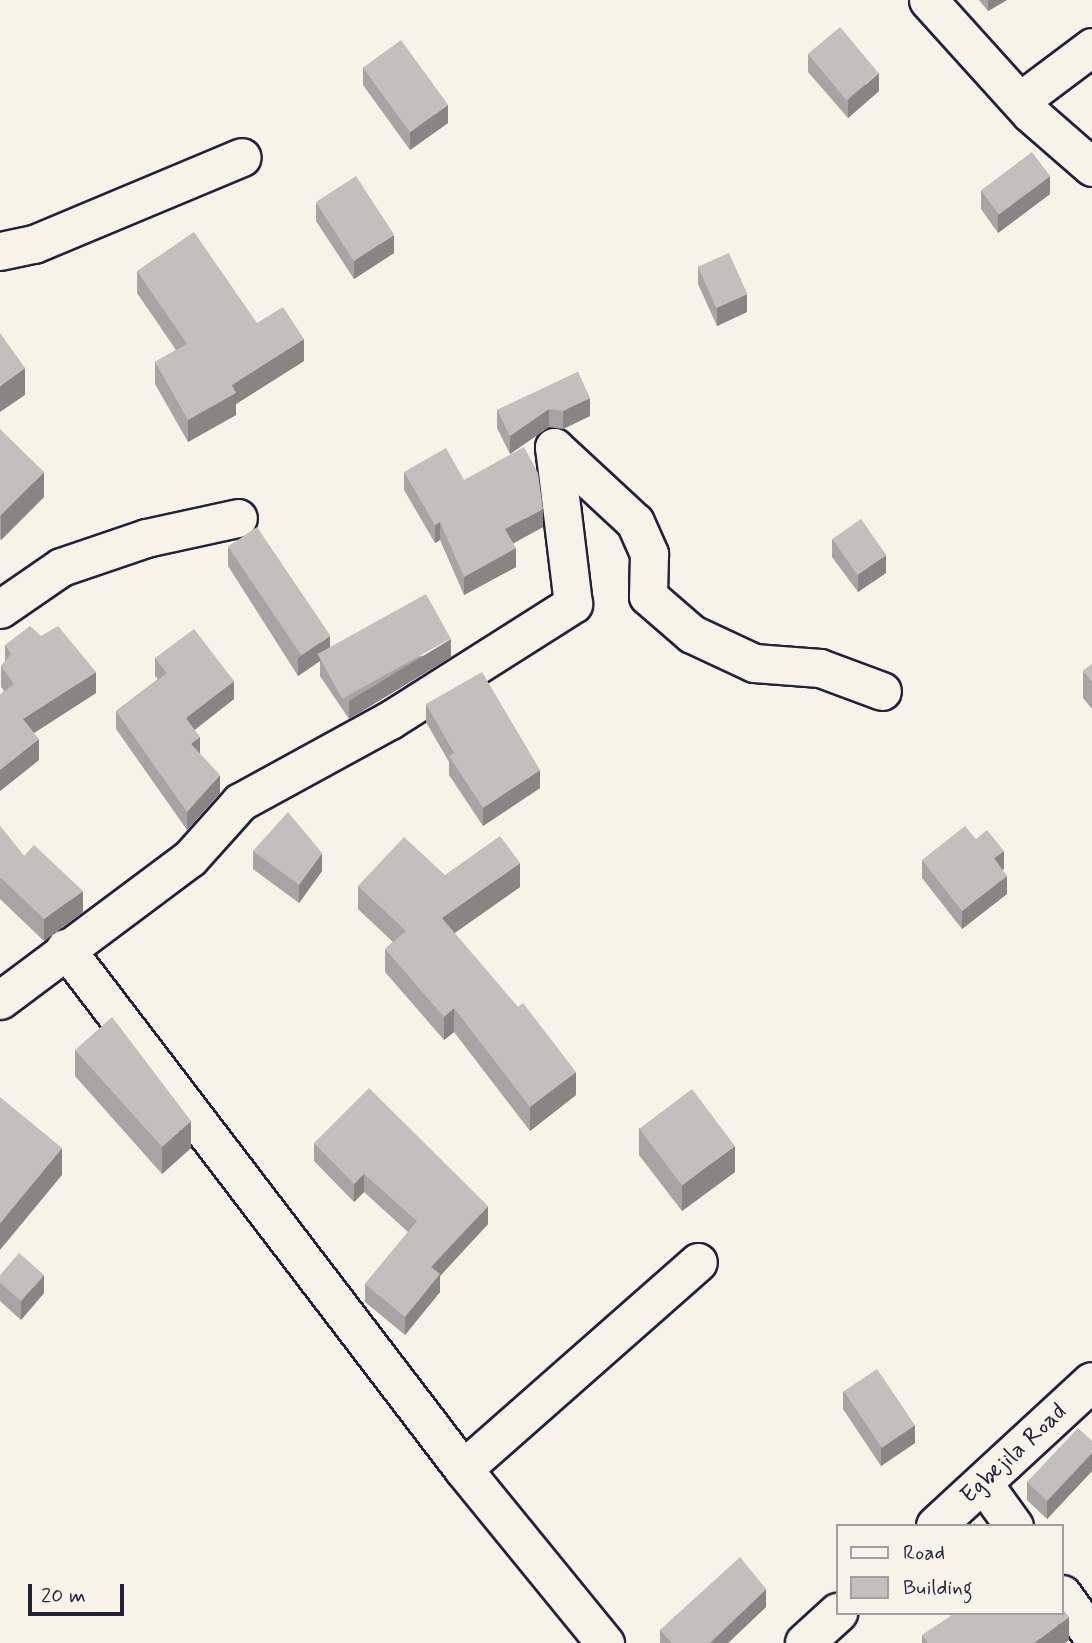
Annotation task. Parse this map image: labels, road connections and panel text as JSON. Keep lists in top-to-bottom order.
{
  "streets": {
    "street": ["Egbejila Road"]
  },
  "legend": ["Road", "Building"],
  "scale_bar": "20 m"
}
